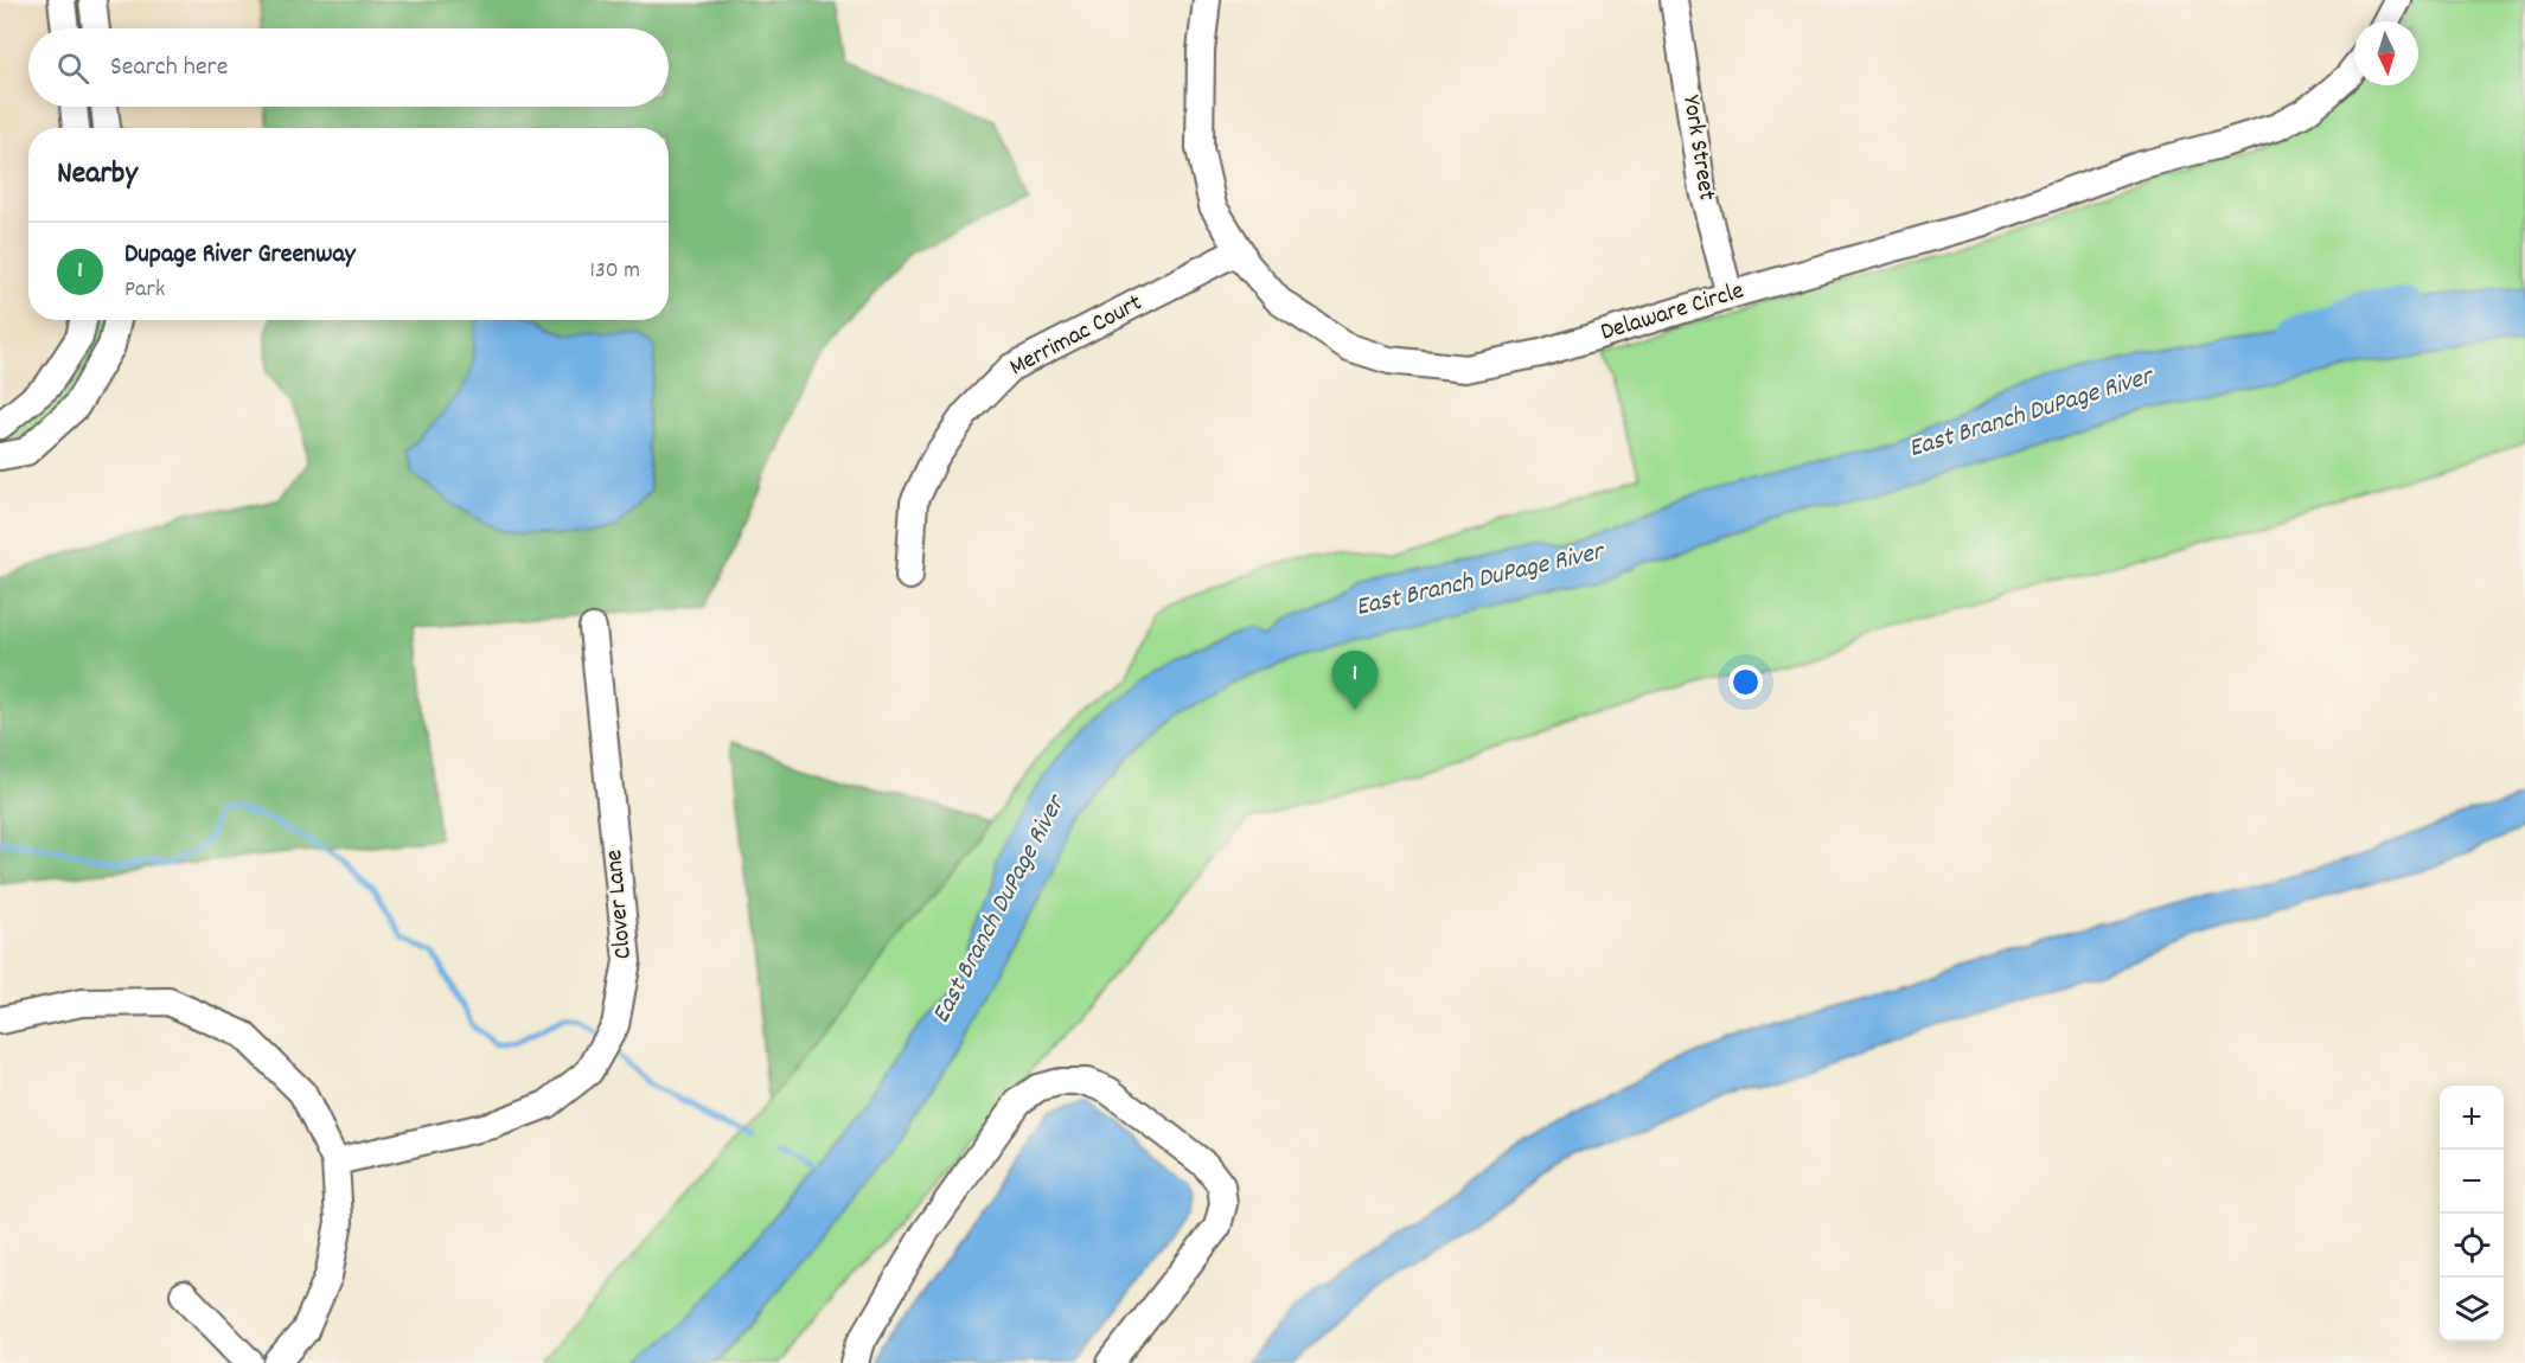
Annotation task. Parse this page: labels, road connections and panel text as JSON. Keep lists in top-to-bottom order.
{
  "streets": {
    "street": [
      "York Street",
      "Delaware Circle",
      "Merrimac Court",
      "Clover Lane"
    ]
  },
  "crossings": [
    ["York Street", "Delaware Circle"],
    ["Delaware Circle", "Merrimac Court"]
  ],
  "water": ["East Branch DuPage River"],
  "north": "bottom",
  "page": {
    "search": "Search here",
    "heading": "Nearby",
    "list": [
      {
        "mark": "1",
        "name": "Dupage River Greenway",
        "note": "Park",
        "value": "130 m"
      }
    ],
    "pins": "1",
    "map_buttons": ["+", "−"]
  }
}
